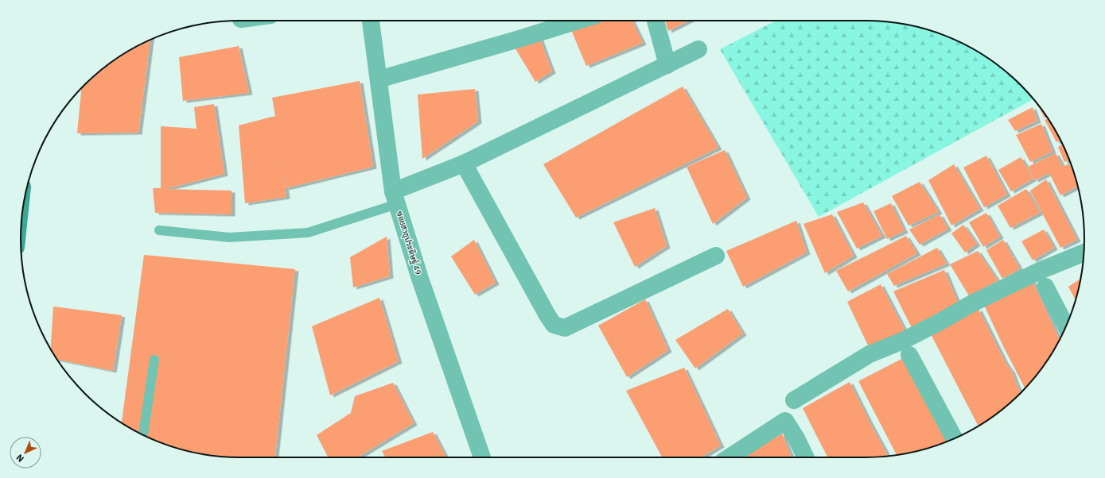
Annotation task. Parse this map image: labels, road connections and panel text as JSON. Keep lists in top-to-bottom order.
{
  "streets": {
    "street": ["ซอยสาธุประดิษฐ์ 49"]
  },
  "north": "bottom left"
}
